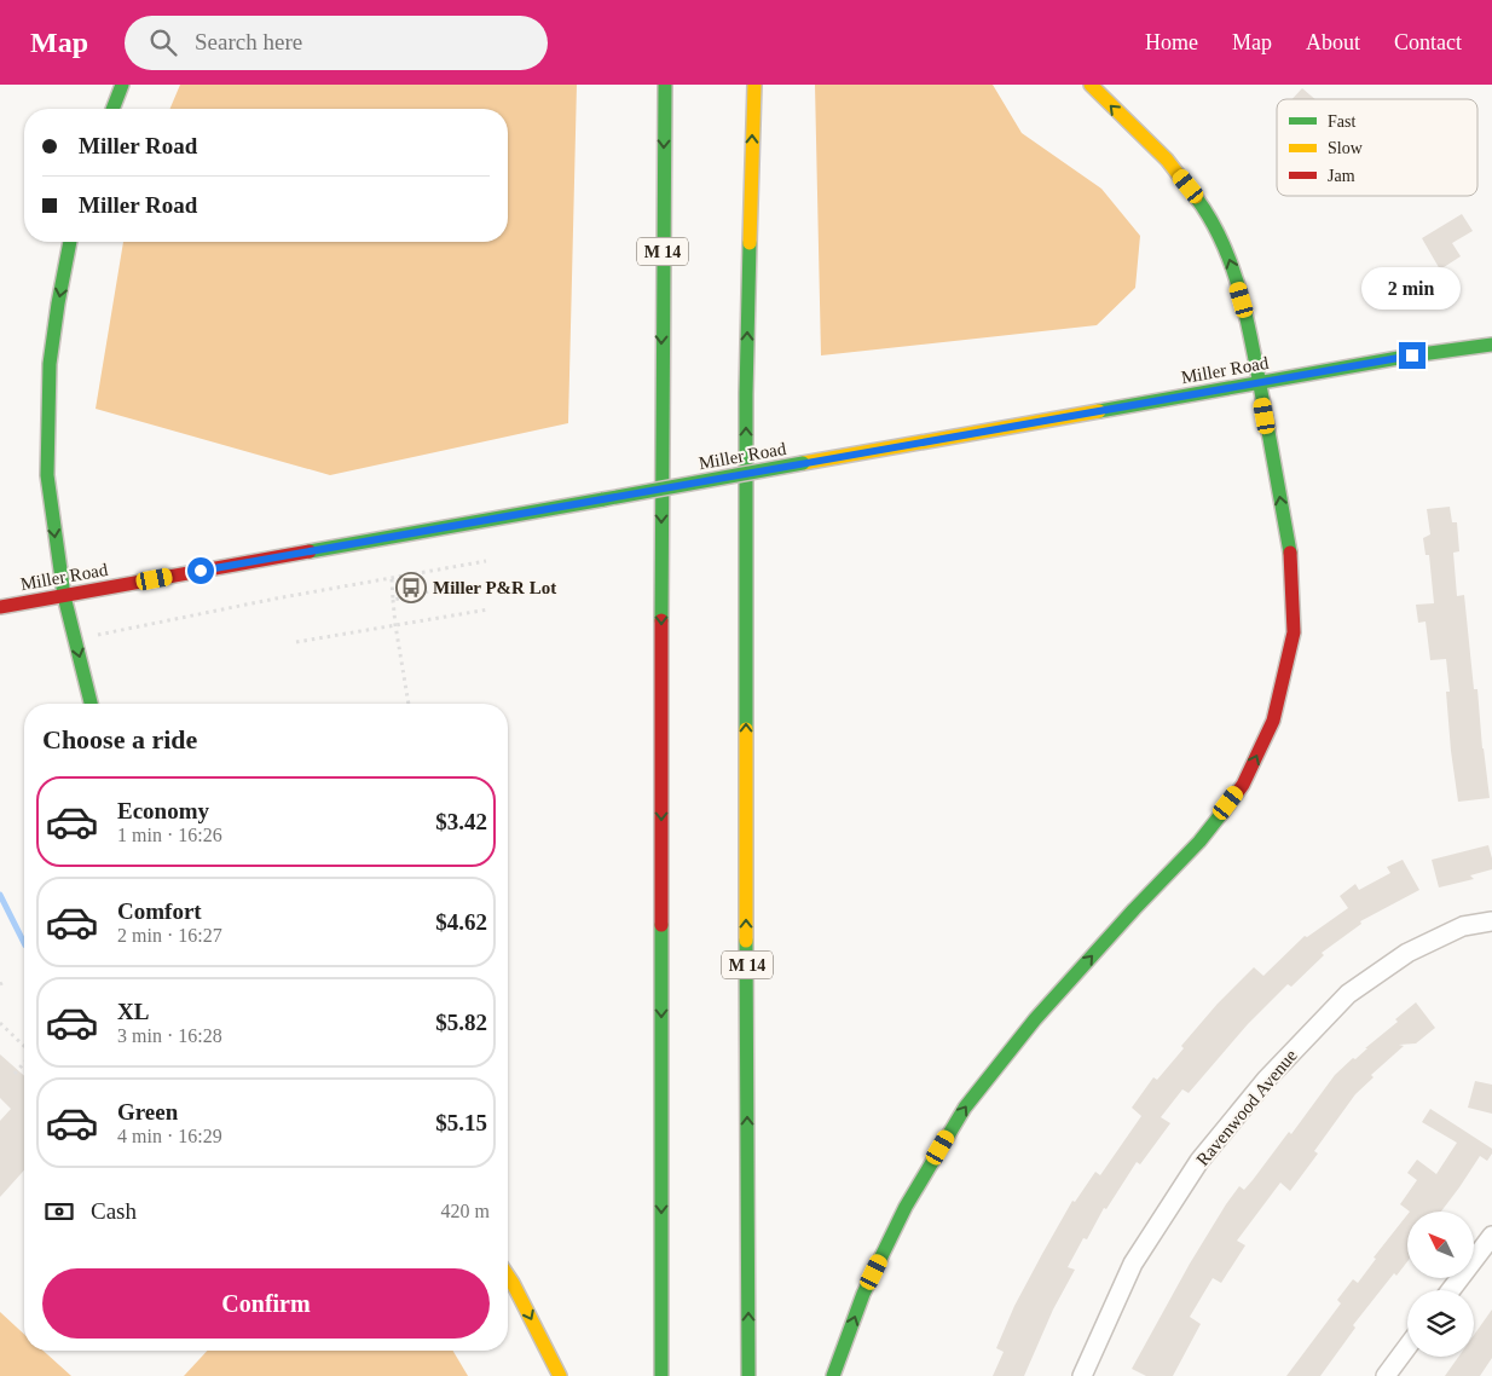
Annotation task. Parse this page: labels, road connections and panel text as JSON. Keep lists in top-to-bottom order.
{
  "streets": {
    "main road": ["M 14", "Miller Road"],
    "street": ["Ravenwood Avenue"]
  },
  "places": {
    "bus stop": ["Miller P&R Lot"]
  },
  "legend": ["Fast", "Slow", "Jam"],
  "north": "top left",
  "page": {
    "header": "Map",
    "search": "Search here",
    "nav": [
      "Home",
      "Map",
      "About",
      "Contact"
    ],
    "banner": ["Miller Road", "Miller Road"],
    "bubble": "2 min",
    "heading": "Choose a ride",
    "list": [
      {
        "name": "Economy",
        "note": "1 min · 16:26",
        "value": "$3.42"
      },
      {
        "name": "Comfort",
        "note": "2 min · 16:27",
        "value": "$4.62"
      },
      {
        "name": "XL",
        "note": "3 min · 16:28",
        "value": "$5.82"
      },
      {
        "name": "Green",
        "note": "4 min · 16:29",
        "value": "$5.15"
      }
    ],
    "pay": ["Cash", "420 m"],
    "buttons": "Confirm"
  }
}
